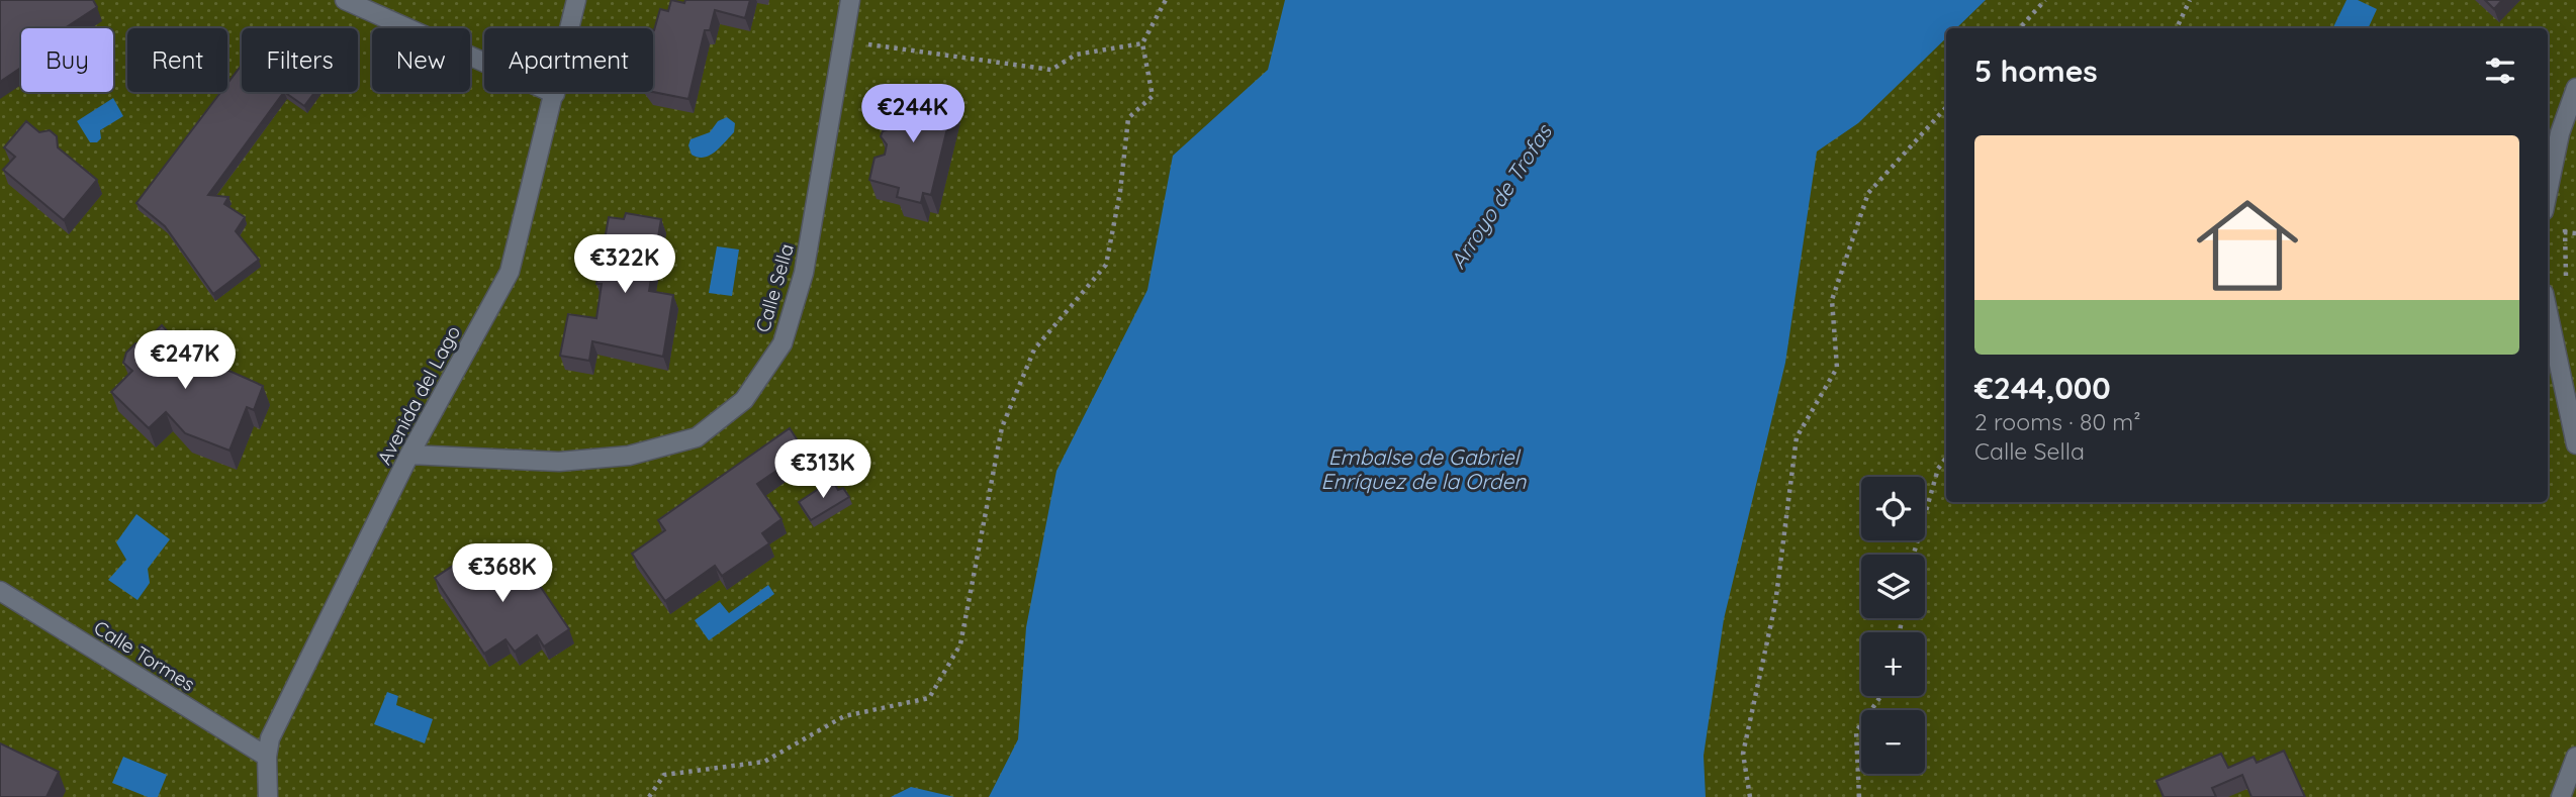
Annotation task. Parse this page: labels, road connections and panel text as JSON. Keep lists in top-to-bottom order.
{
  "streets": {
    "street": ["Calle Sella", "Avenida del Lago", "Calle Tormes"]
  },
  "crossings": [
    ["Calle Sella", "Avenida del Lago"],
    ["Avenida del Lago", "Calle Tormes"]
  ],
  "water": ["Arroyo de Trofas", "Embalse de Gabriel Enríquez de la Orden"],
  "page": {
    "chip": [
      "Buy",
      "Rent",
      "Filters",
      "New",
      "Apartment"
    ],
    "heading": "5 homes",
    "price": [
      "€244K",
      "€322K",
      "€247K",
      "€313K",
      "€368K"
    ],
    "list": [
      {
        "name": "€244,000",
        "note": "2 rooms · 80 m² · Calle Sella"
      }
    ],
    "map_buttons": ["+", "−"]
  }
}
